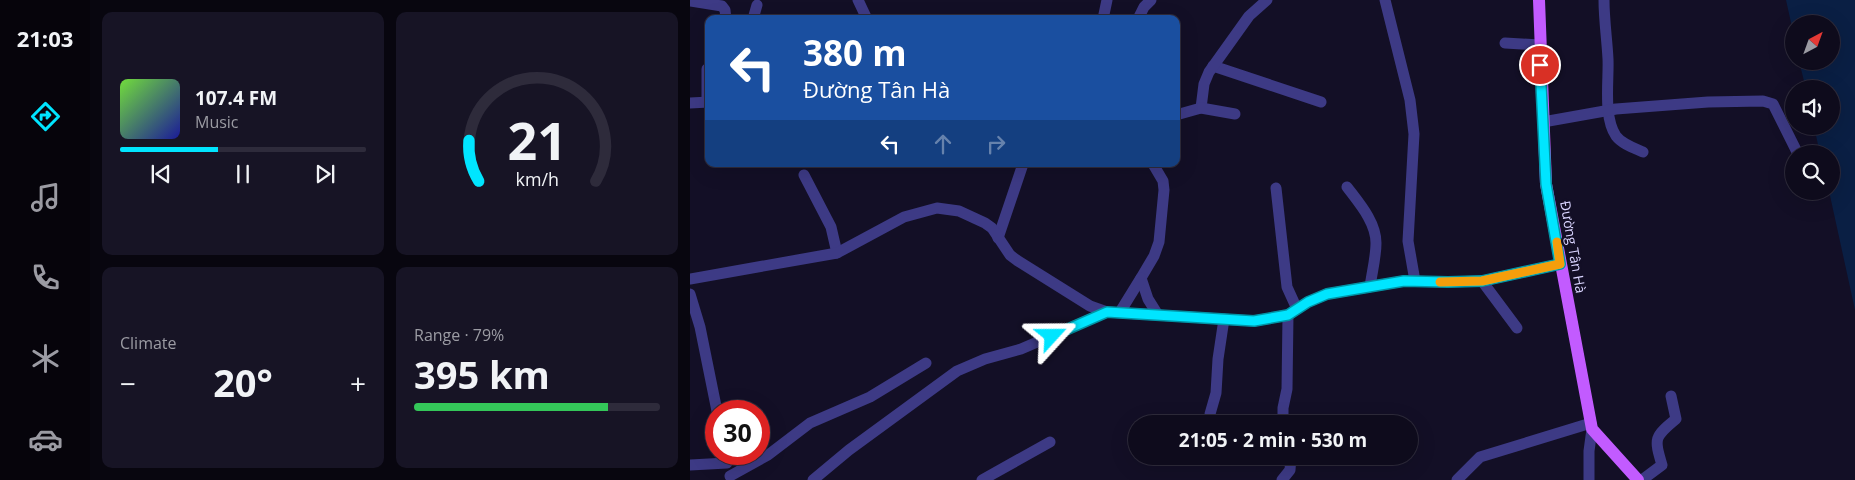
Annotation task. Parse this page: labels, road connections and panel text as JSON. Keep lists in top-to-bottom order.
{
  "streets": {
    "main road": ["Đường Tân Hà"]
  },
  "north": "top right",
  "page": {
    "tabs": "21:03",
    "turn": ["380 m", "Đường Tân Hà"],
    "song": ["107.4 FM", "Music"],
    "tile": [
      "Climate",
      ["Range · 79%", "395 km"]
    ],
    "heat": ["−", "20°", "+"],
    "limit": "30",
    "trip": "21:05 · 2 min · 530 m",
    "gauge": ["21", "km/h"]
  }
}
